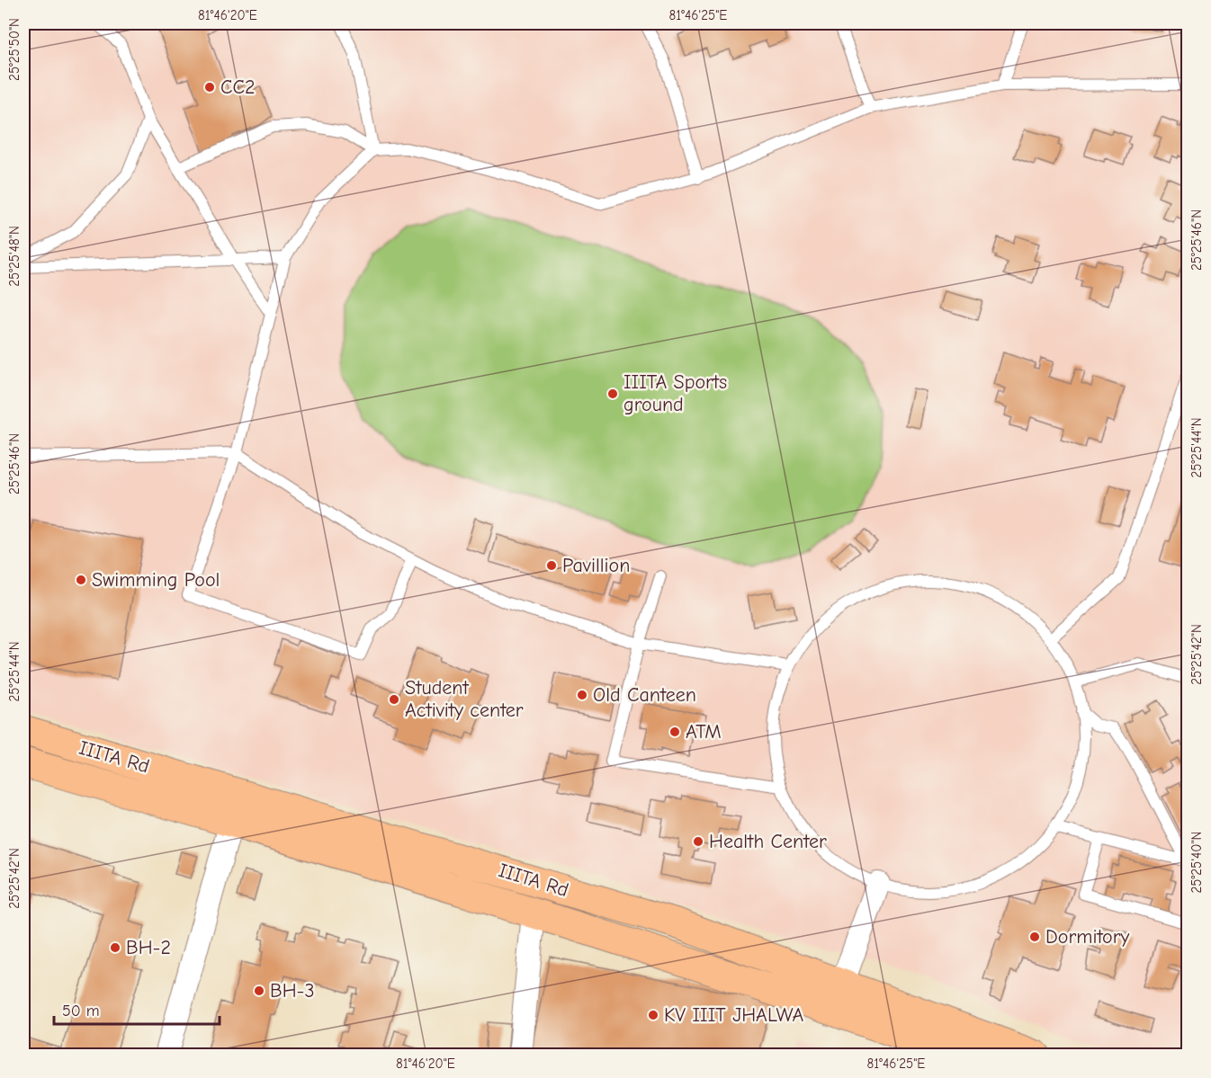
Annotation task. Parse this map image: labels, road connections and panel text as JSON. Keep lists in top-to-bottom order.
{
  "streets": {
    "main road": ["IIITA Rd"]
  },
  "places": [
    "CC2",
    "IIITA Sports ground",
    "Pavillion",
    "Swimming Pool",
    "Old Canteen",
    "Student Activity center",
    "ATM",
    "Health Center",
    "Dormitory",
    "BH-2",
    "BH-3",
    "KV IIIT JHALWA"
  ],
  "scale_bar": "50 m",
  "coordinates": [
    "81°46'20\"E",
    "81°46'25\"E",
    "25°25'50\"N",
    "25°25'46\"N",
    "25°25'48\"N",
    "25°25'44\"N",
    "25°25'42\"N",
    "25°25'40\"N"
  ]
}
